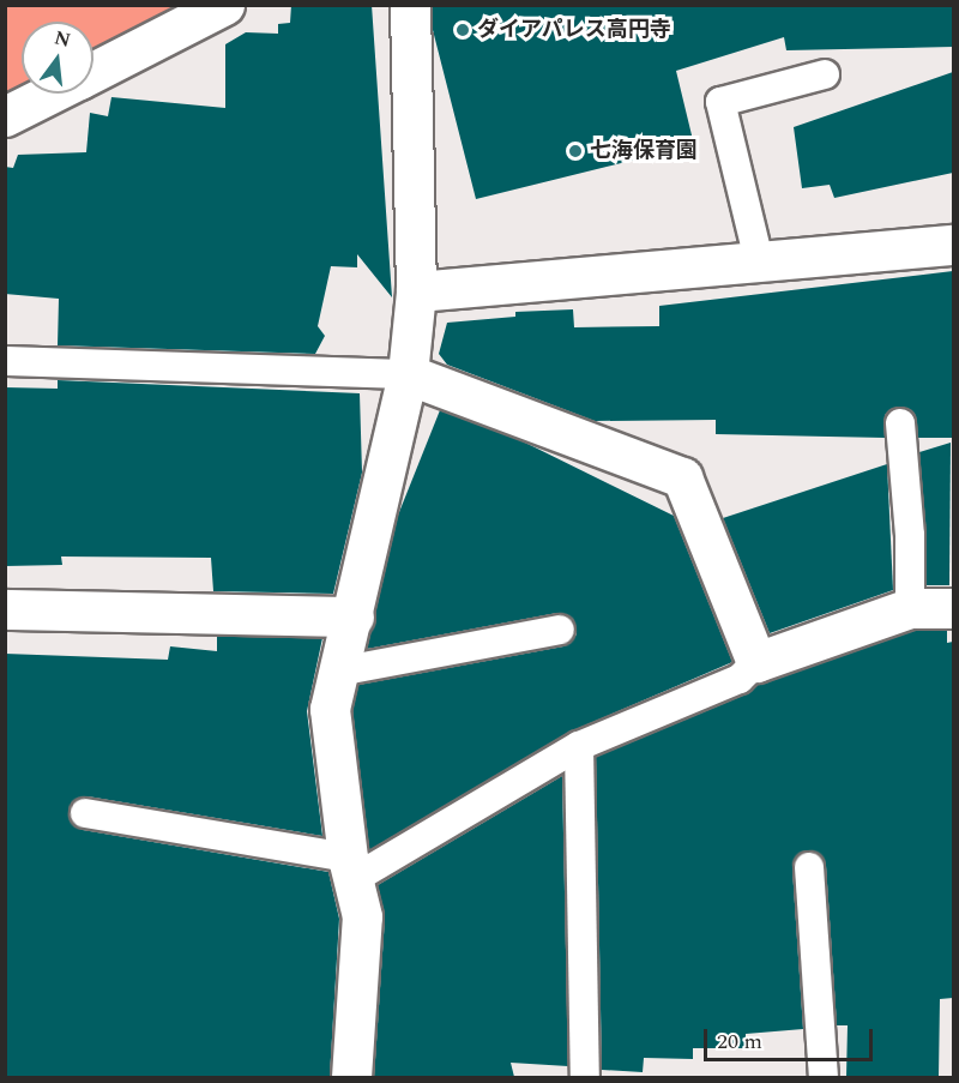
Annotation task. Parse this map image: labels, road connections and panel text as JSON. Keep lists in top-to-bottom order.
{
  "places": ["ダイアパレス高円寺", "七海保育園"],
  "scale_bar": "20 m",
  "north": "top"
}
